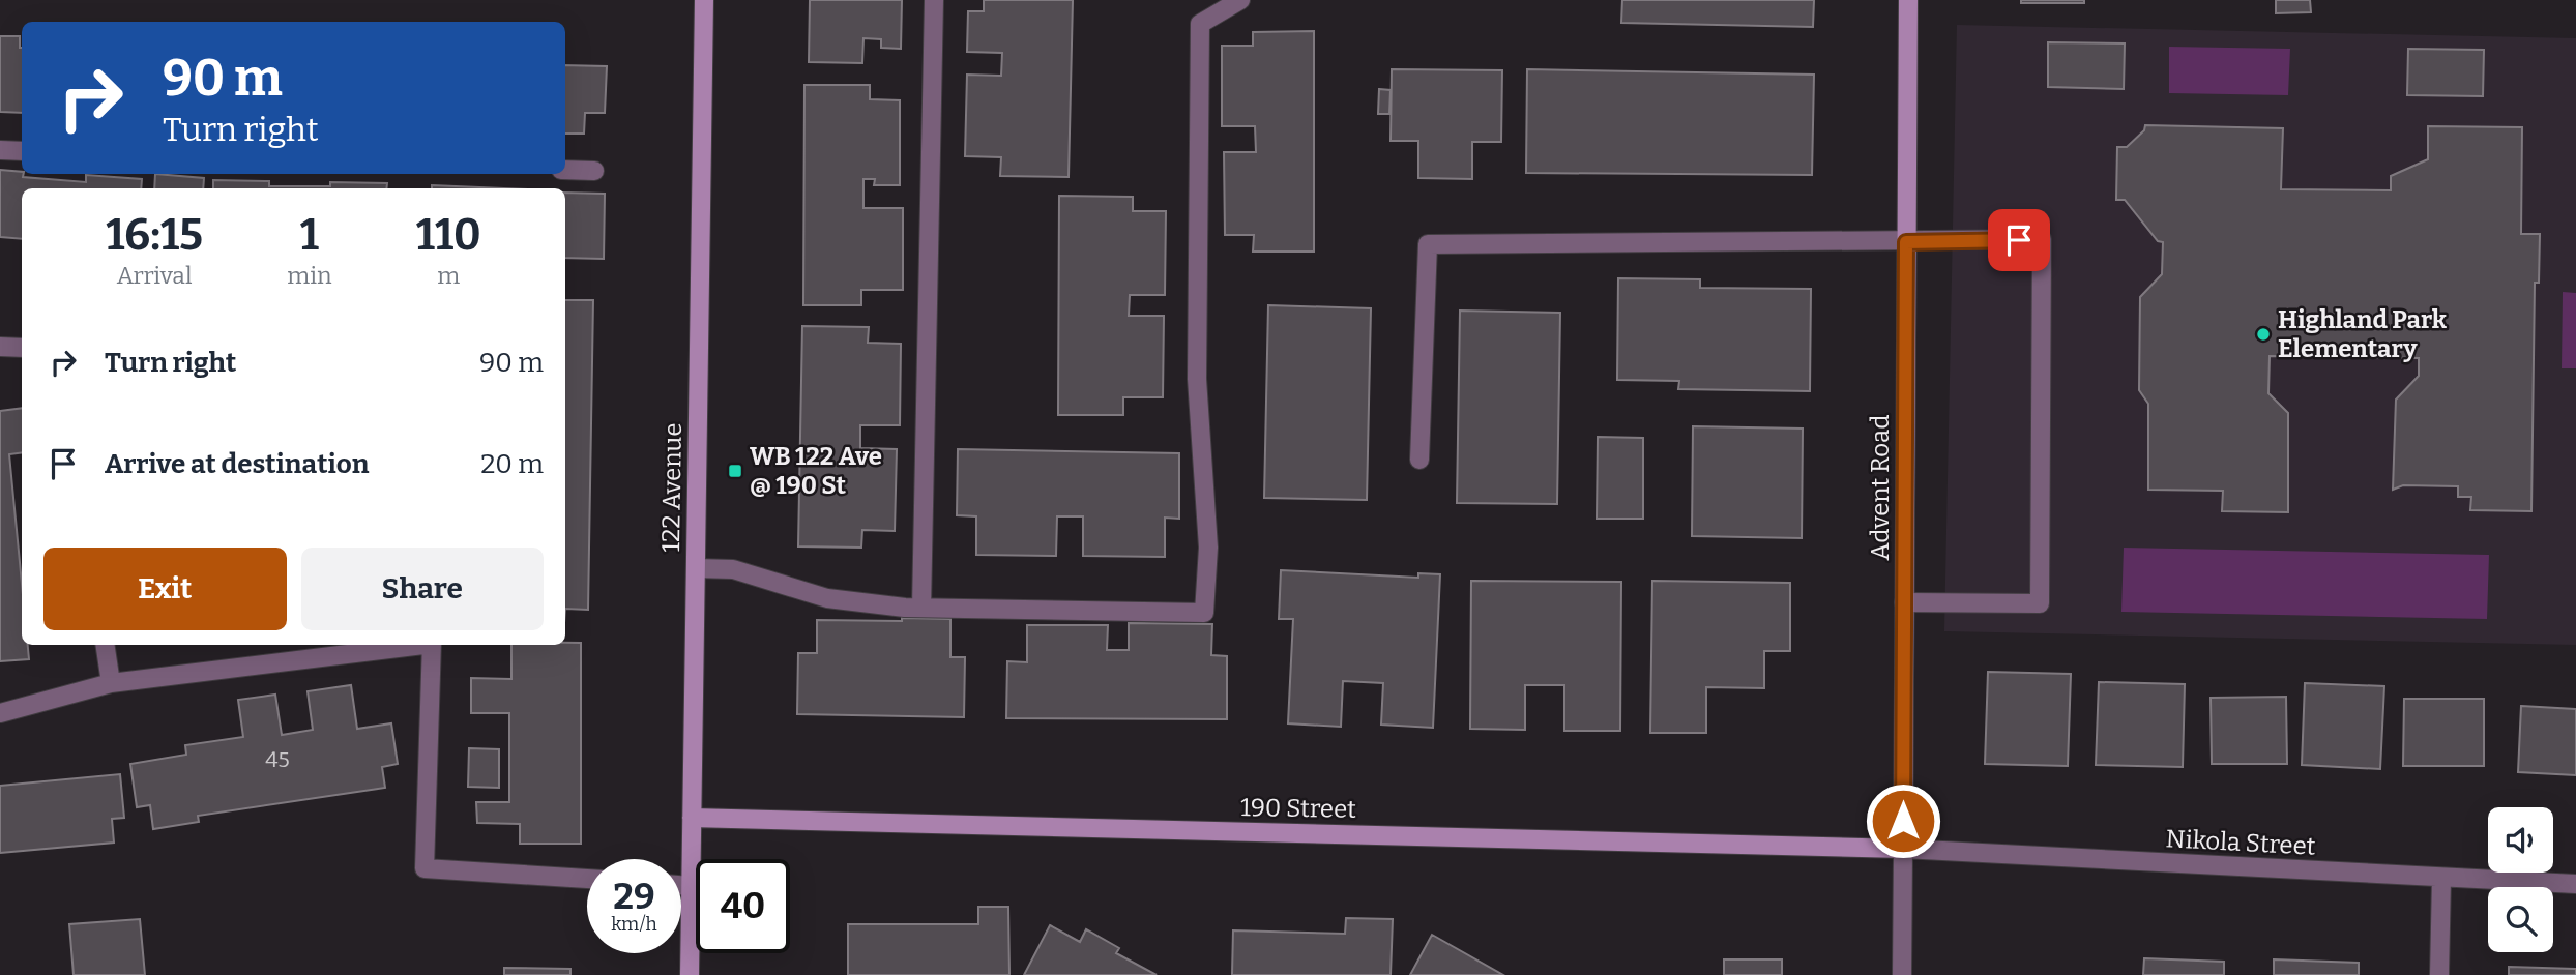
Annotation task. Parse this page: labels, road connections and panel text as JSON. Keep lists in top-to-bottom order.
{
  "streets": {
    "street": [
      "122 Avenue",
      "Advent Road",
      "190 Street",
      "Nikola Street"
    ]
  },
  "crossings": [
    ["122 Avenue", "190 Street"],
    ["Advent Road", "190 Street"],
    ["Advent Road", "Nikola Street"],
    ["190 Street", "Nikola Street"]
  ],
  "places": {
    "other": ["Highland Park Elementary"],
    "transit": ["WB 122 Ave @ 190 St"]
  },
  "house_numbers": ["45"],
  "page": {
    "turn": ["90 m", "Turn right"],
    "eta": [
      "16:15",
      "Arrival",
      "1",
      "min",
      "110",
      "m"
    ],
    "list": [
      {
        "name": "Turn right",
        "value": "90 m"
      },
      {
        "name": "Arrive at destination",
        "value": "20 m"
      }
    ],
    "buttons": ["Exit", "Share"],
    "speed": "29 km/h",
    "limit": "40"
  }
}
